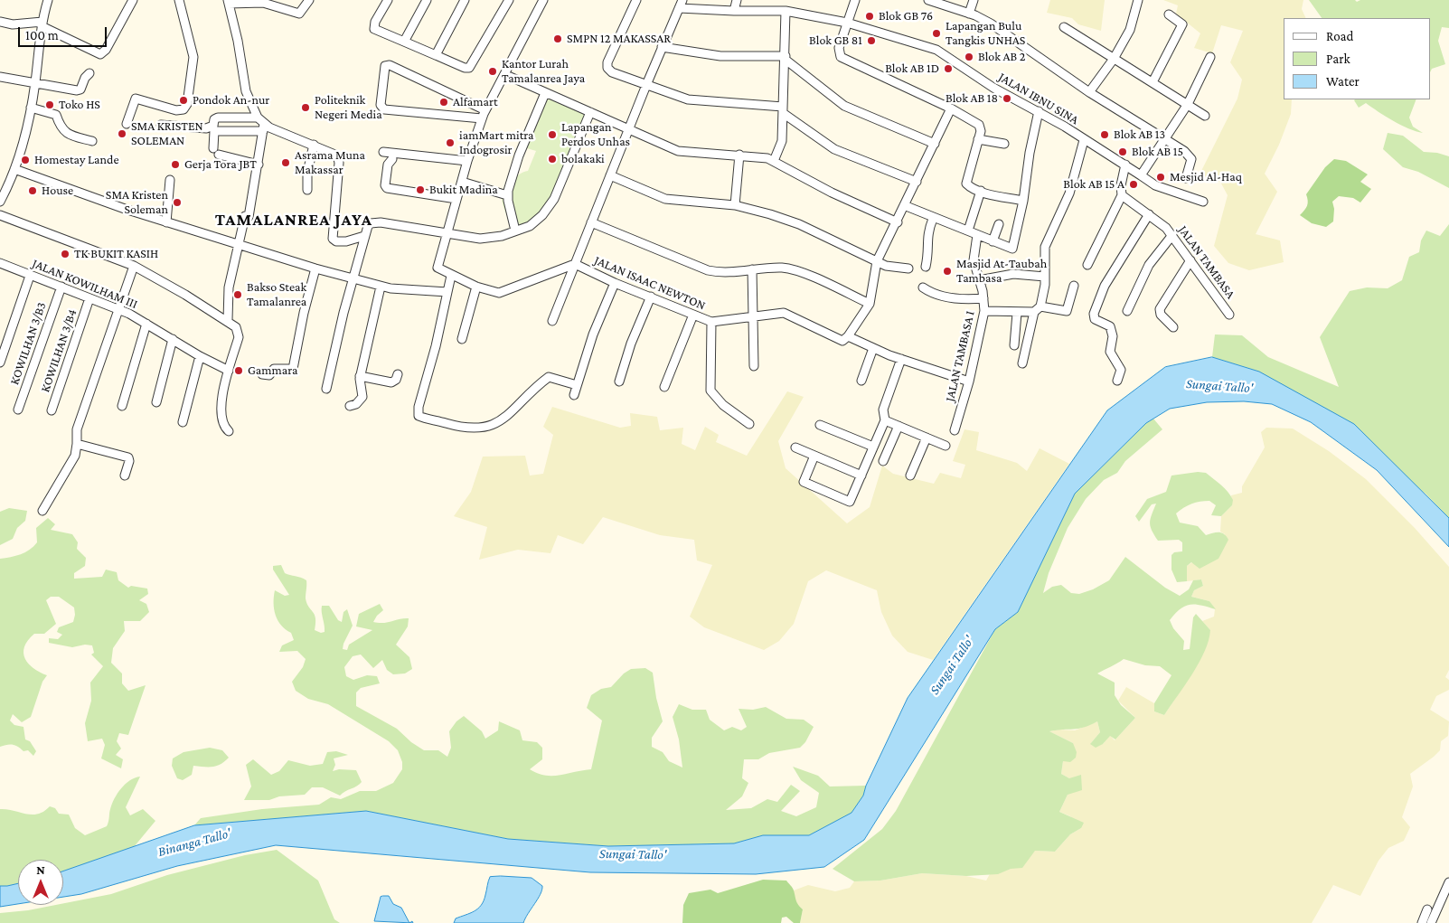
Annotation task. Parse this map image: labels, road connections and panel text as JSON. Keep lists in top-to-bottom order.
{
  "streets": {
    "street": [
      "JALAN IBNU SINA",
      "JALAN TAMBASA",
      "JALAN ISAAC NEWTON",
      "JALAN KOWILHAM III",
      "KOWILHAN 3/B3",
      "KOWILHAN 3/B4",
      "JALAN TAMBASA I"
    ]
  },
  "crossings": [
    ["JALAN ISAAC NEWTON", "JALAN TAMBASA I"],
    ["JALAN KOWILHAM III", "KOWILHAN 3/B3"],
    ["JALAN KOWILHAM III", "KOWILHAN 3/B4"]
  ],
  "districts": ["TAMALANREA JAYA"],
  "water": ["Sungai Tallo'", "Binanga Tallo'"],
  "places": [
    "Blok GB 76",
    "Lapangan Bulu Tangkis UNHAS",
    "SMPN 12 MAKASSAR",
    "Blok GB 81",
    "Blok AB 2",
    "Blok AB 1D",
    "Kantor Lurah Tamalanrea Jaya",
    "Blok AB 18",
    "Pondok An-nur",
    "Alfamart",
    "Toko HS",
    "Politeknik Negeri Media",
    "SMA KRISTEN SOLEMAN",
    "Lapangan Perdos Unhas",
    "Blok AB 13",
    "iamMart mitra Indogrosir",
    "Blok AB 15",
    "bolakaki",
    "Homestay Lande",
    "Asrama Muna Makassar",
    "Gerja Tora JBT",
    "Mesjid Al-Haq",
    "Blok AB 15 A",
    "Bukit Madina",
    "House",
    "SMA Kristen Soleman",
    "TK BUKIT KASIH",
    "Masjid At-Taubah Tambasa",
    "Bakso Steak Tamalanrea",
    "Gammara"
  ],
  "legend": ["Road", "Park", "Water"],
  "scale_bar": "100 m",
  "north": "top"
}
